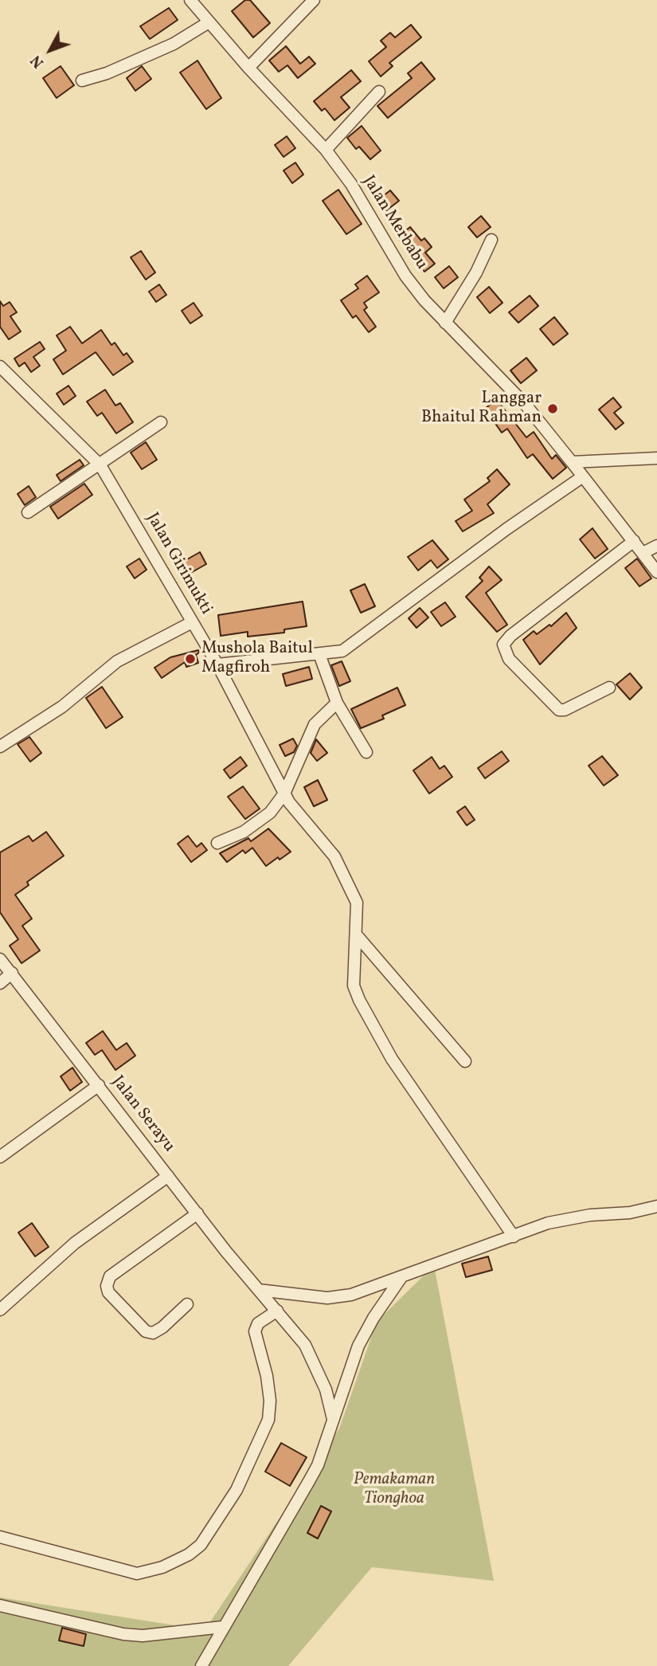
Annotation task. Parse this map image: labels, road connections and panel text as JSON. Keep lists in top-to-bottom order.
{
  "streets": {
    "street": ["Jalan Merbabu", "Jalan Girimukti", "Jalan Serayu"]
  },
  "parks": ["Pemakaman Tionghoa"],
  "places": ["Langgar Bhaitul Rahman", "Mushola Baitul Magfiroh"],
  "north": "bottom left"
}
